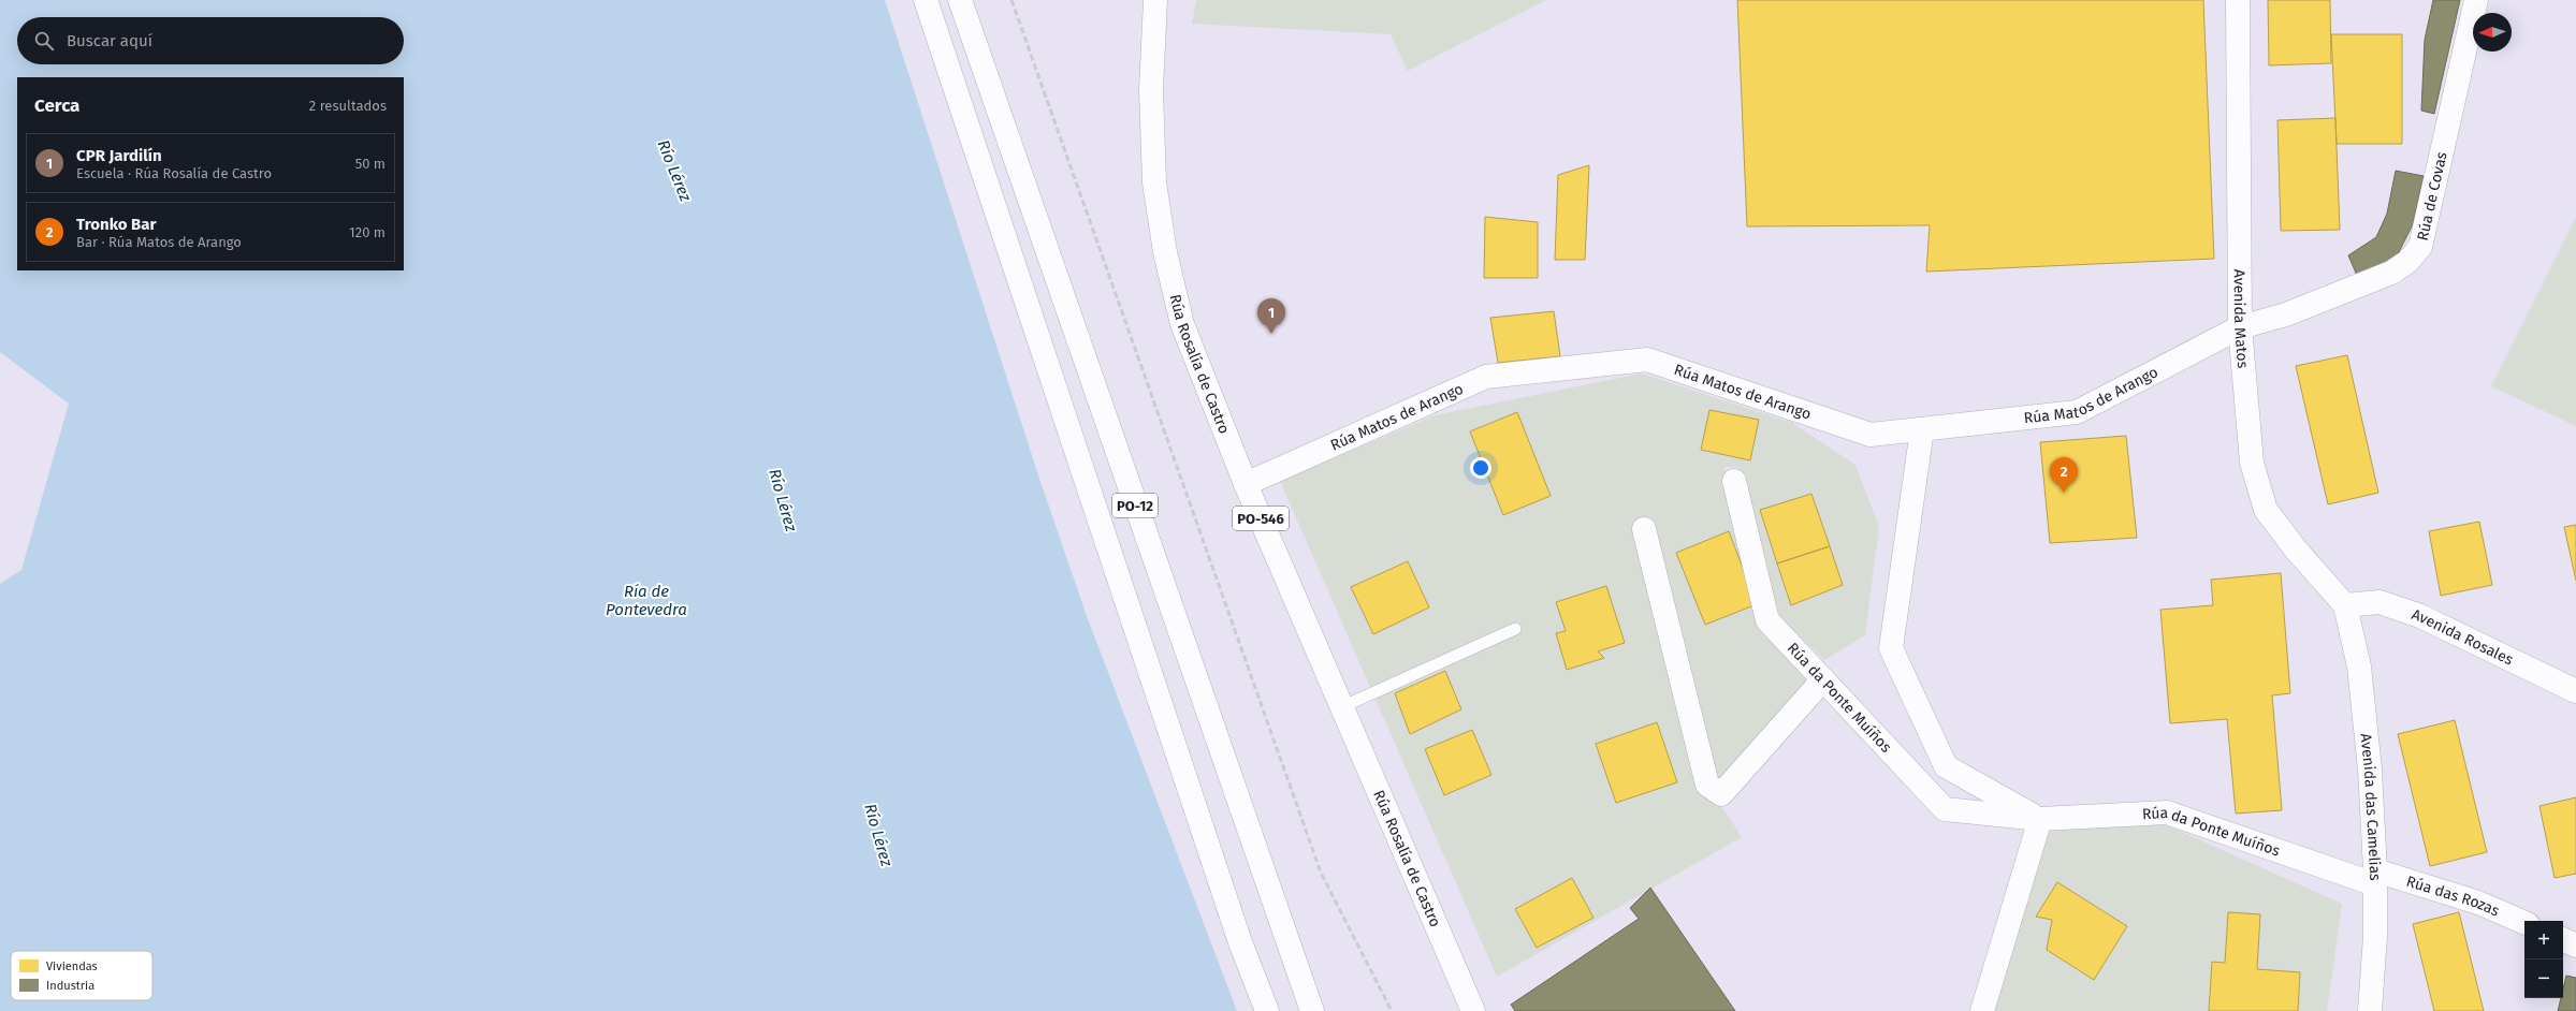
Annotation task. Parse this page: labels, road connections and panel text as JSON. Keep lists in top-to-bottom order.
{
  "streets": {
    "main road": [
      "Rúa de Covas",
      "Avenida Matos",
      "Rúa Rosalía de Castro",
      "Rúa Matos de Arango",
      "PO-12",
      "PO-546",
      "Avenida Rosales",
      "Rúa da Ponte Muíños",
      "Avenida das Camelias",
      "Rúa das Rozas"
    ]
  },
  "crossings": [
    ["Rúa de Covas", "Avenida Matos"],
    ["Rúa de Covas", "Rúa Matos de Arango"],
    ["Avenida Matos", "Rúa Matos de Arango"],
    ["Avenida Matos", "Avenida Rosales"],
    ["Avenida Matos", "Avenida das Camelias"],
    ["Rúa Rosalía de Castro", "Rúa Matos de Arango"],
    ["Avenida Rosales", "Avenida das Camelias"],
    ["Rúa da Ponte Muíños", "Avenida das Camelias"],
    ["Rúa da Ponte Muíños", "Rúa das Rozas"],
    ["Avenida das Camelias", "Rúa das Rozas"]
  ],
  "water": ["Río Lérez", "Ría de Pontevedra"],
  "legend": ["Viviendas", "Industria"],
  "north": "left",
  "page": {
    "search": "Buscar aquí",
    "heading": ["Cerca", "2 resultados"],
    "list": [
      {
        "mark": "1",
        "name": "CPR Jardilín",
        "note": "Escuela · Rúa Rosalía de Castro",
        "value": "50 m"
      },
      {
        "mark": "2",
        "name": "Tronko Bar",
        "note": "Bar · Rúa Matos de Arango",
        "value": "120 m"
      }
    ],
    "pins": ["1", "2"],
    "map_buttons": ["+", "−"]
  }
}
